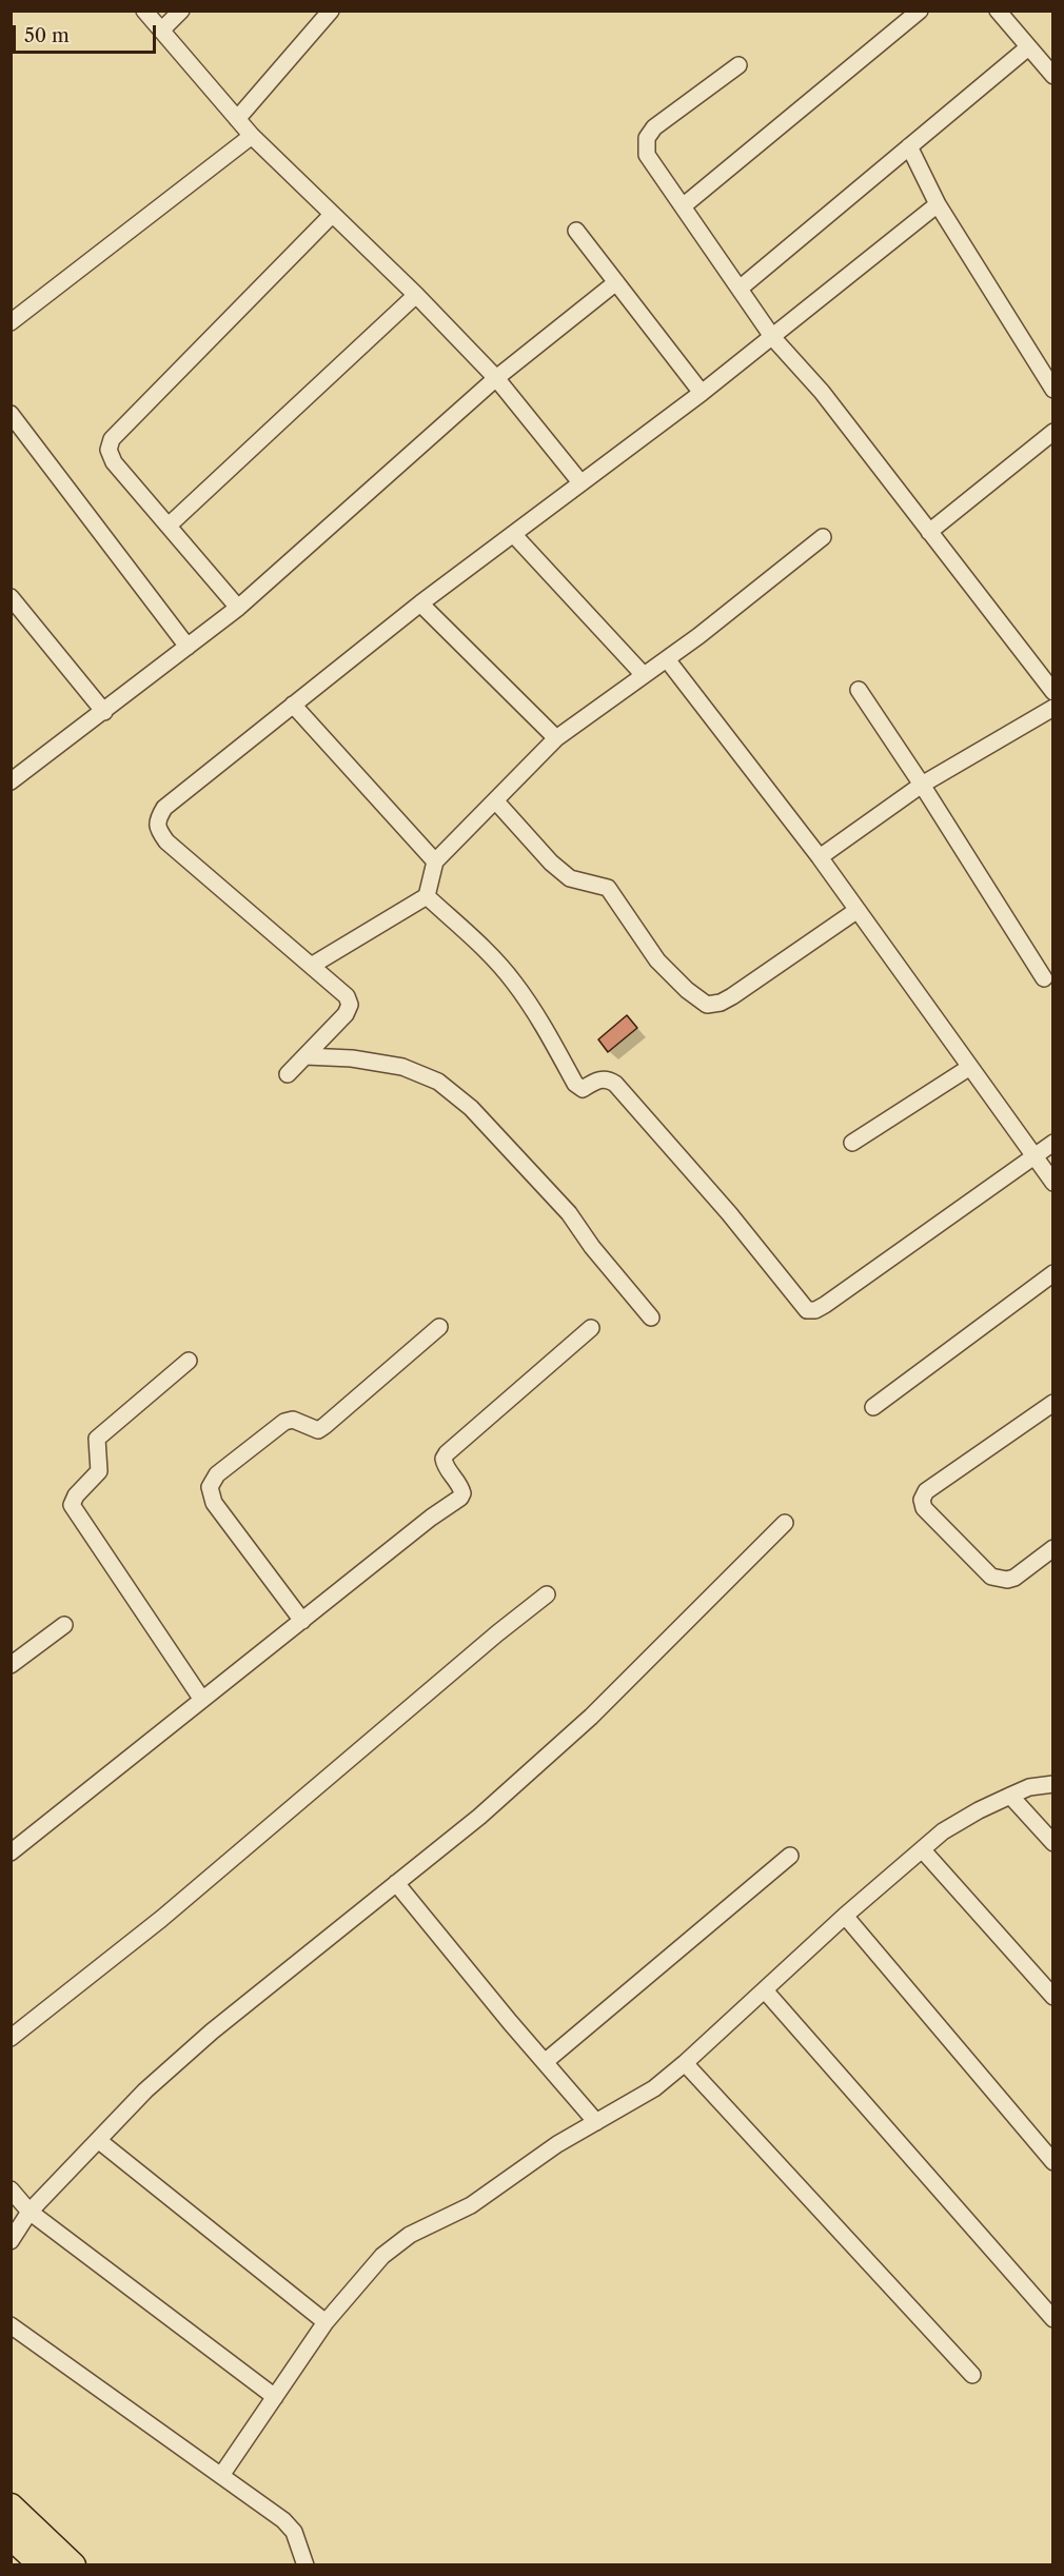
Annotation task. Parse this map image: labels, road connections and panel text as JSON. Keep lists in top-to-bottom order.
{
  "scale_bar": "50 m"
}
